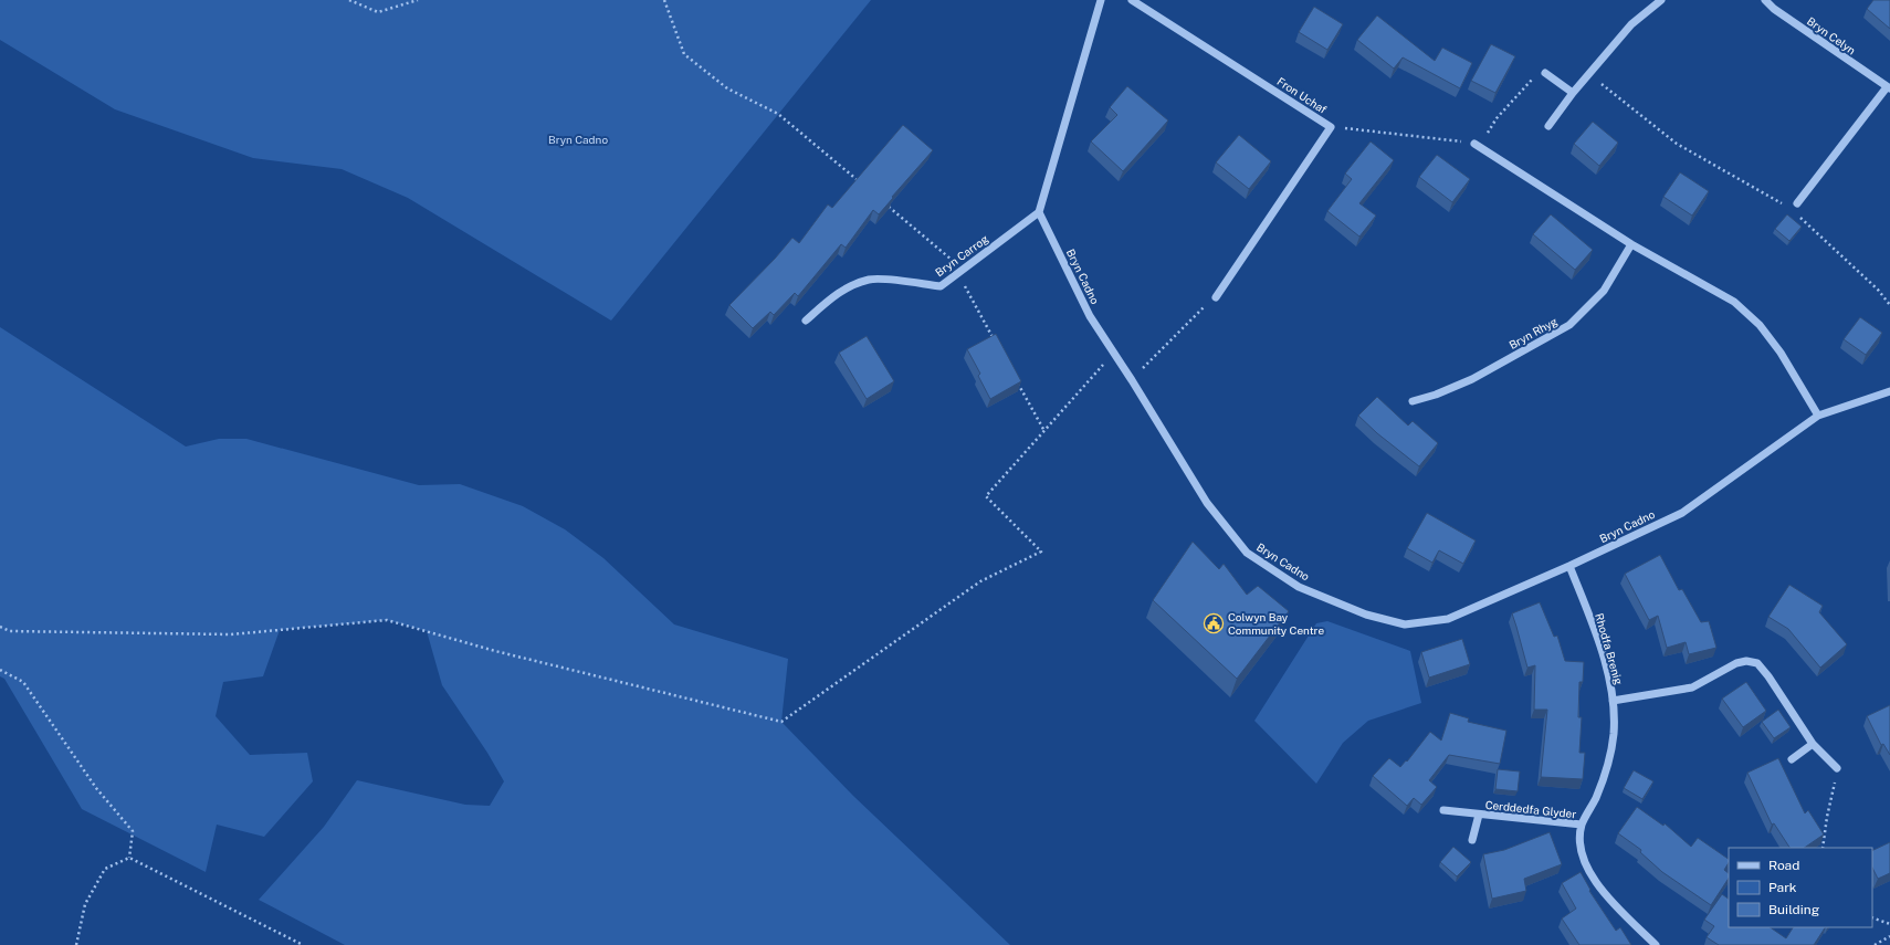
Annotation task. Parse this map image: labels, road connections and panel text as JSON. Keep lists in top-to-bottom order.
{
  "streets": {
    "street": [
      "Bryn Celyn",
      "Fron Uchaf",
      "Bryn Carrog",
      "Bryn Cadno",
      "Bryn Rhyg",
      "Rhodfa Brenig",
      "Cerddedfa Glyder"
    ]
  },
  "crossings": [
    ["Bryn Carrog", "Bryn Cadno"],
    ["Bryn Cadno", "Rhodfa Brenig"],
    ["Rhodfa Brenig", "Cerddedfa Glyder"]
  ],
  "parks": ["Bryn Cadno"],
  "places": {
    "public building": ["Colwyn Bay Community Centre"]
  },
  "legend": ["Road", "Park", "Building"]
}
